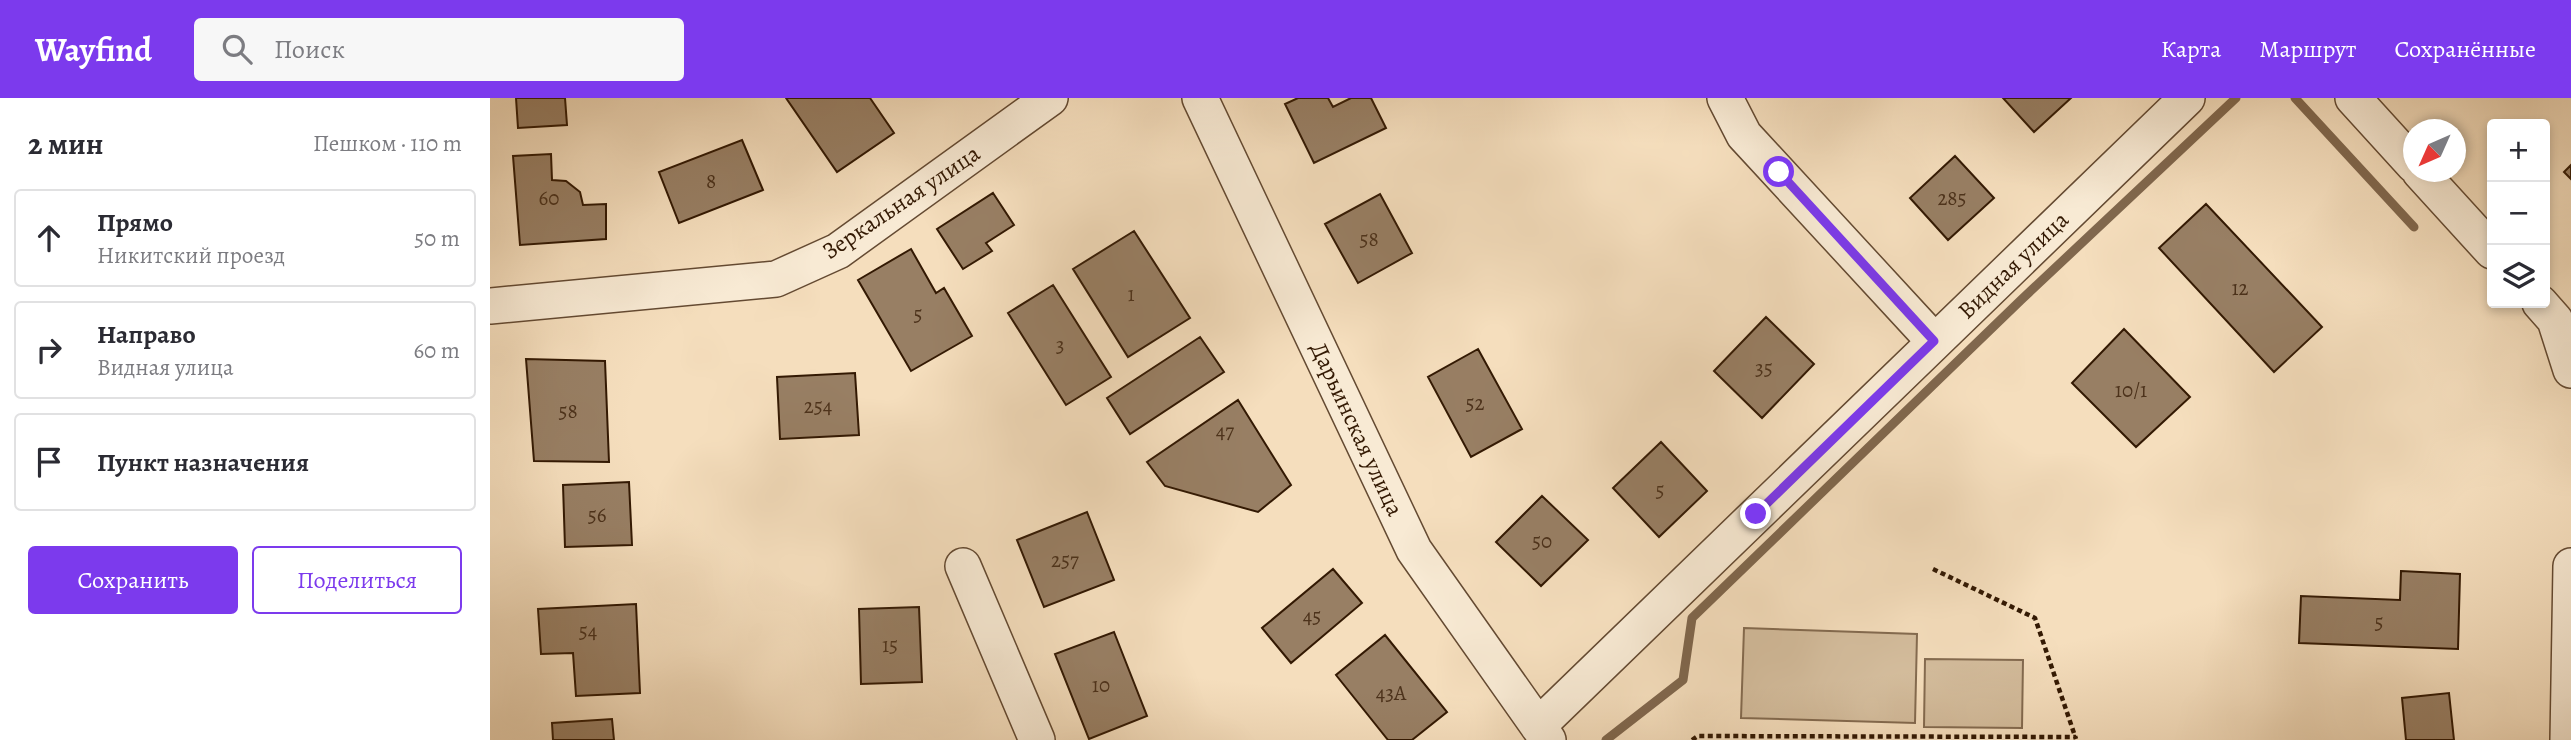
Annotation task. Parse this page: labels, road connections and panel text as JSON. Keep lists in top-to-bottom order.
{
  "streets": {
    "street": ["Зеркальная улица", "Видная улица", "Дарьинская улица"]
  },
  "crossings": [
    ["Видная улица", "Дарьинская улица"]
  ],
  "house_numbers": [
    "8",
    "60",
    "285",
    "58",
    "12",
    "1",
    "5",
    "3",
    "35",
    "10/1",
    "52",
    "254",
    "58",
    "47",
    "5",
    "56",
    "50",
    "257",
    "45",
    "5",
    "54",
    "15",
    "10",
    "43А"
  ],
  "north": "bottom left",
  "page": {
    "header": "Wayfind",
    "search": "Поиск",
    "nav": ["Карта", "Маршрут", "Сохранённые"],
    "heading": ["2 мин", "Пешком · 110 m"],
    "map_buttons": ["+", "−"],
    "list": [
      ["Прямо", "Никитский проезд", "50 m"],
      ["Направо", "Видная улица", "60 m"],
      "Пункт назначения"
    ],
    "buttons": ["Сохранить", "Поделиться"]
  }
}
